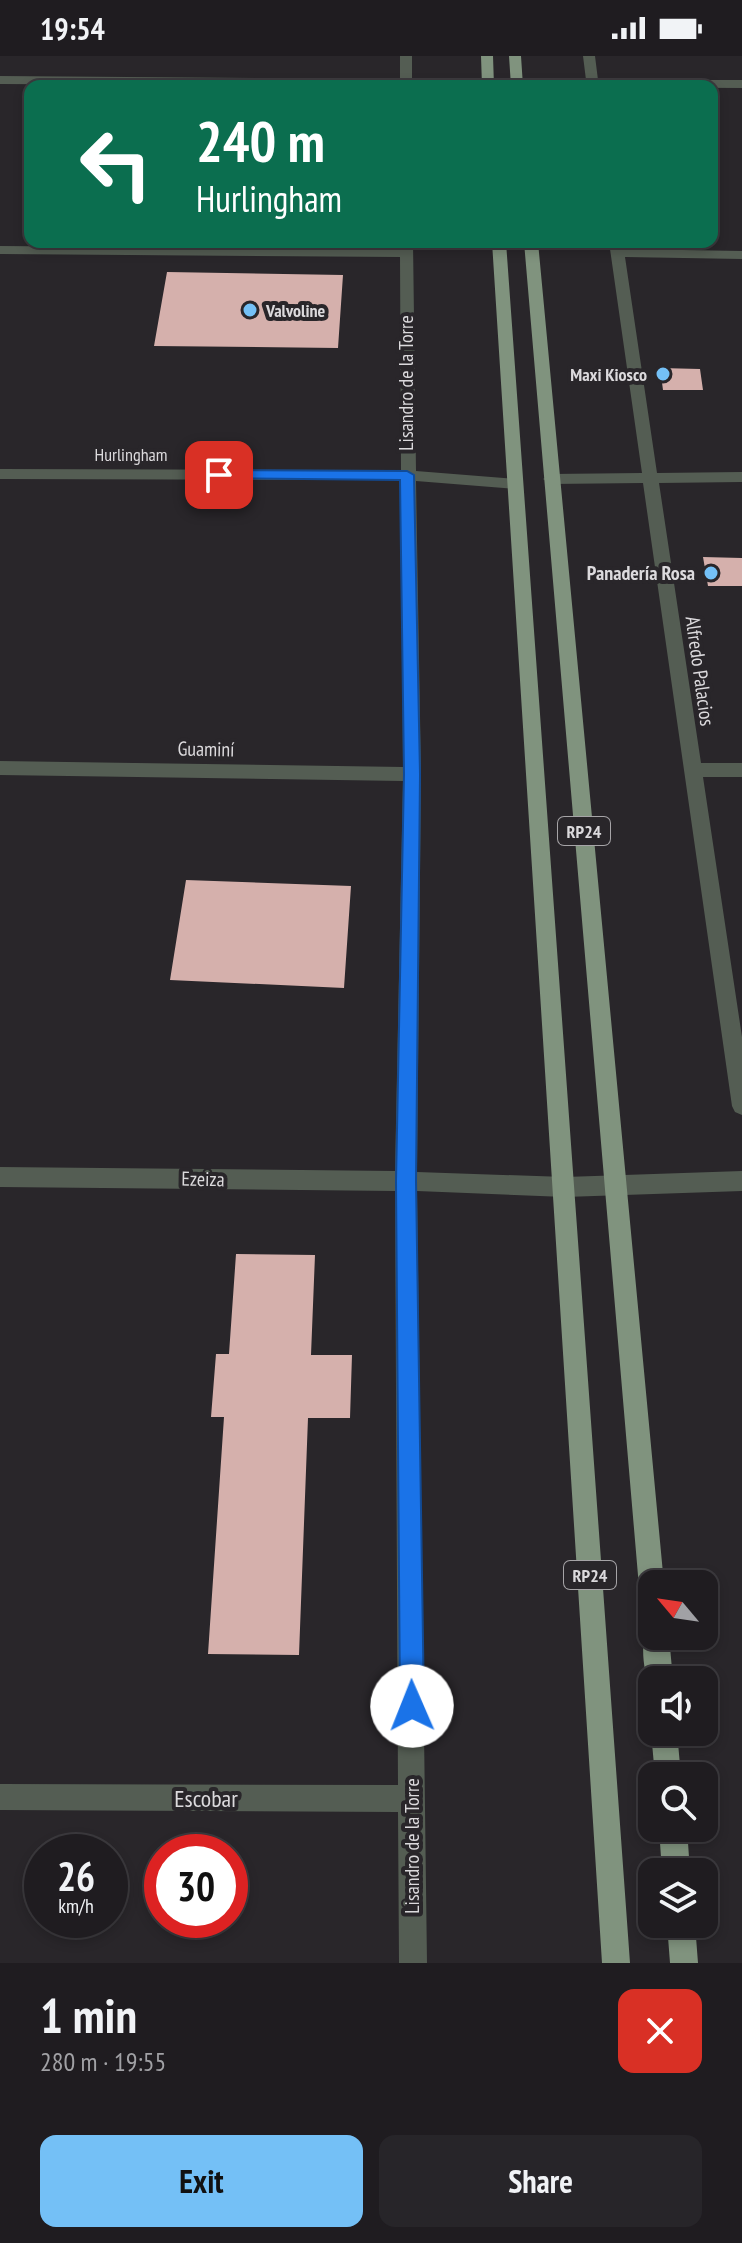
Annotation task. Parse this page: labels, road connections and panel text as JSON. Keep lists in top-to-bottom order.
{
  "streets": {
    "main road": ["RP24"],
    "street": [
      "Lisandro de la Torre",
      "Hurlingham",
      "Alfredo Palacios",
      "Guaminí",
      "Ezeiza",
      "Escobar"
    ]
  },
  "crossings": [
    ["Lisandro de la Torre", "Hurlingham"],
    ["Lisandro de la Torre", "Guaminí"],
    ["Lisandro de la Torre", "Ezeiza"],
    ["Lisandro de la Torre", "Escobar"],
    ["Hurlingham", "RP24"],
    ["RP24", "Ezeiza"]
  ],
  "places": ["Valvoline", "Maxi Kiosco", "Panadería Rosa"],
  "north": "top left",
  "page": {
    "status": "19:54",
    "turn": ["240 m", "Hurlingham"],
    "speed": "26 km/h",
    "limit": "30",
    "heading": ["1 min", "280 m · 19:55"],
    "buttons": ["Exit", "Share"]
  }
}
